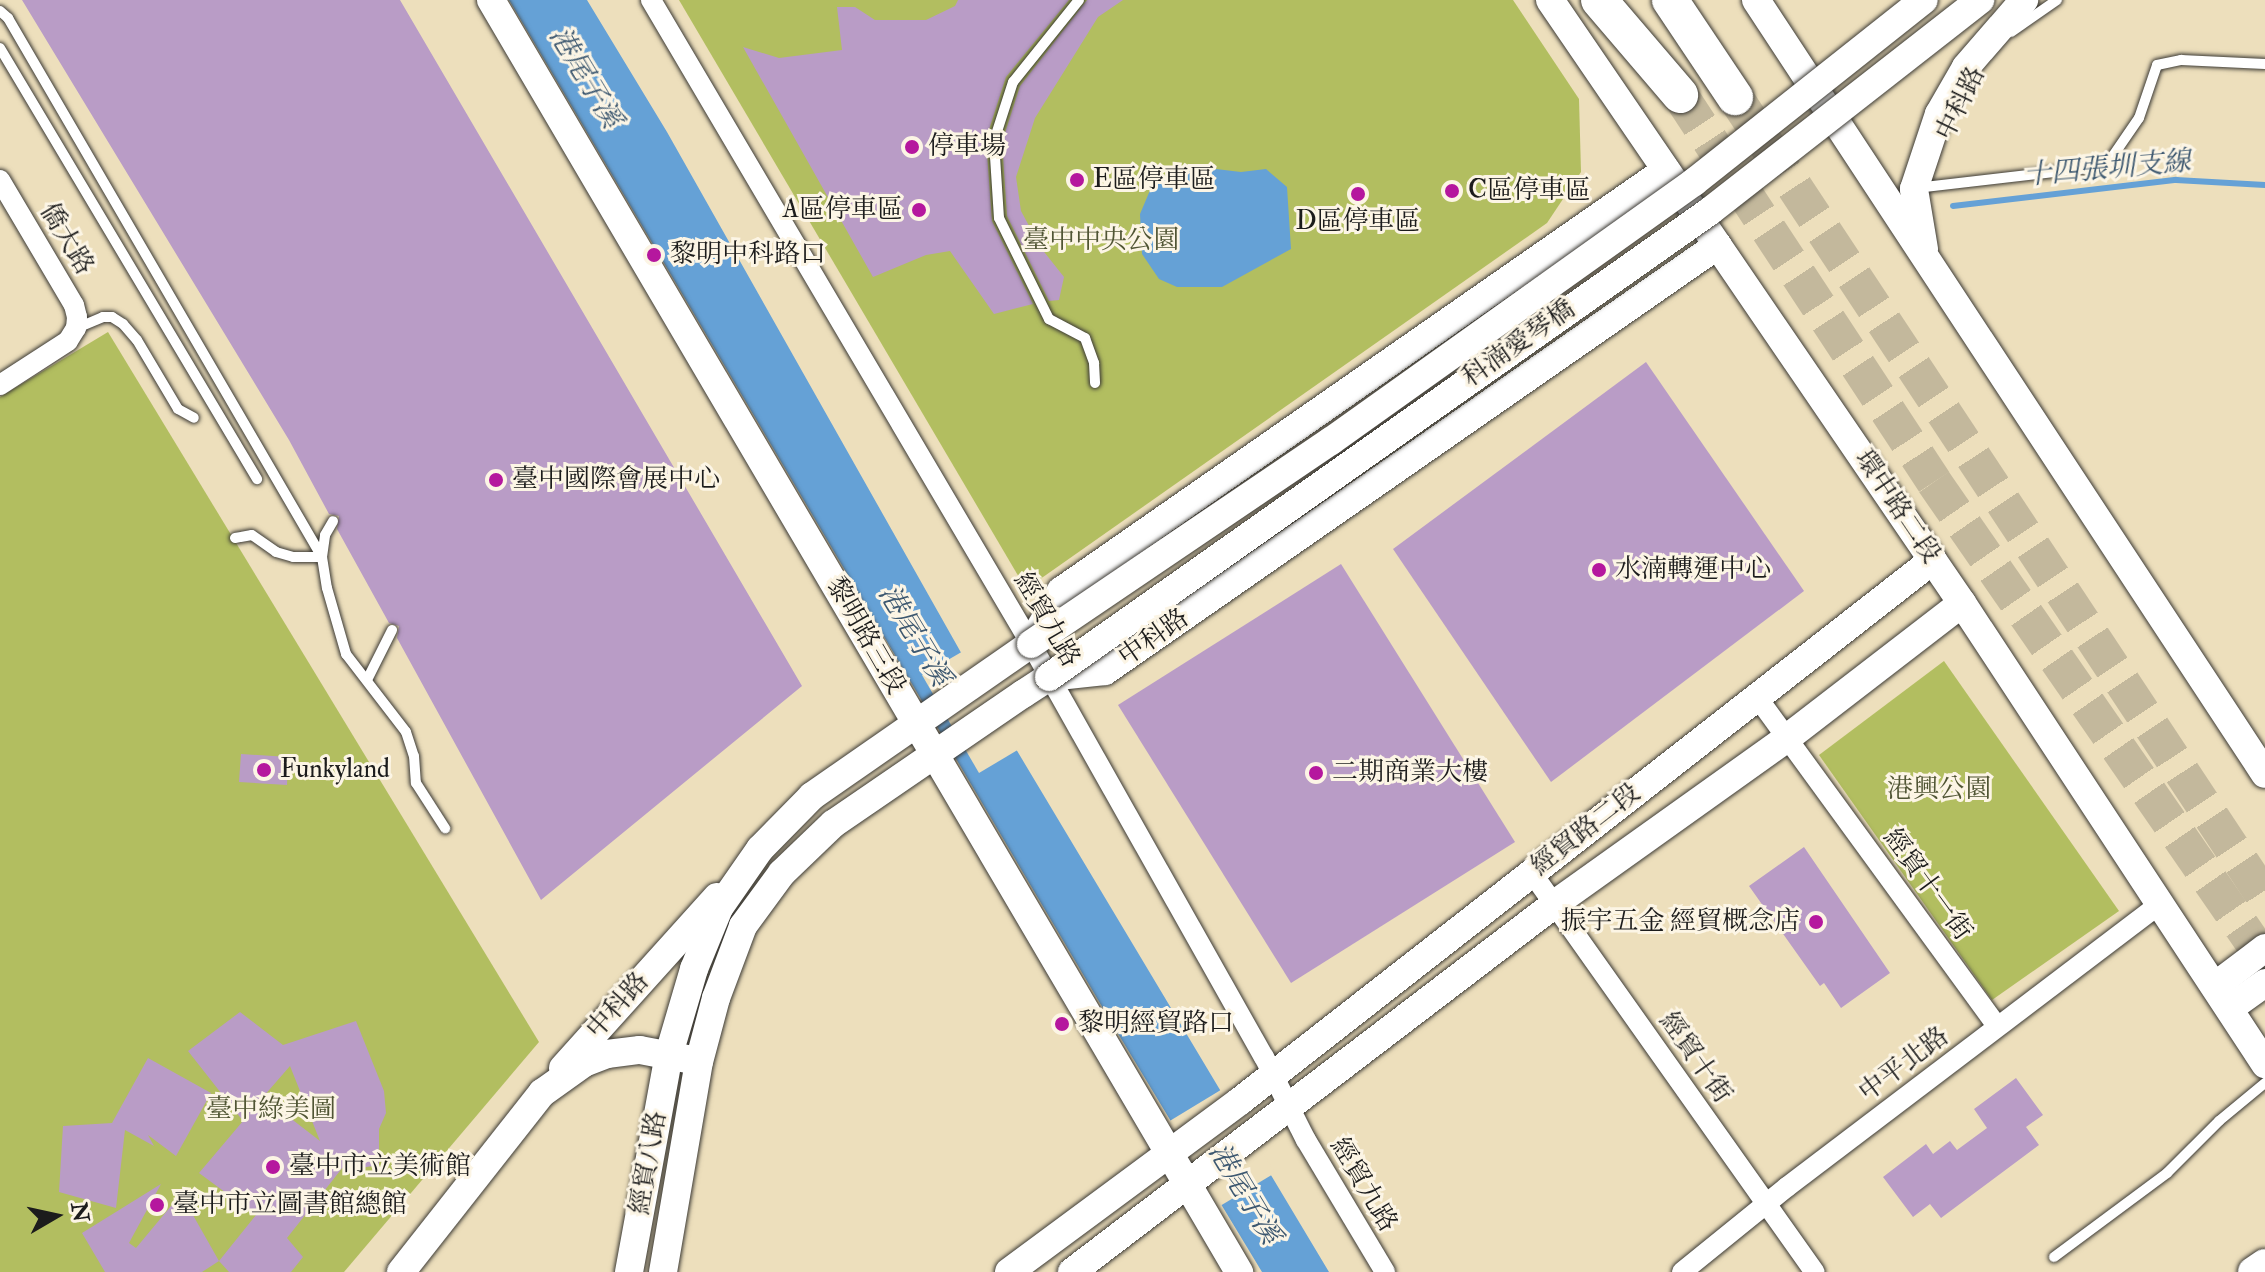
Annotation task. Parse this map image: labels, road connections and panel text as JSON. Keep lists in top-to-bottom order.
{
  "streets": {
    "street": [
      "中科路",
      "僑大路",
      "科湳愛琴橋",
      "環中路二段",
      "經貿九路",
      "黎明路三段",
      "經貿路二段",
      "經貿十一街",
      "經貿十街",
      "中平北路",
      "經貿八路"
    ]
  },
  "crossings": [
    ["中科路", "科湳愛琴橋"],
    ["中科路", "環中路二段"],
    ["中科路", "經貿九路"],
    ["中科路", "黎明路三段"],
    ["中科路", "經貿八路"],
    ["科湳愛琴橋", "經貿九路"],
    ["環中路二段", "經貿路二段"],
    ["環中路二段", "中平北路"],
    ["經貿九路", "經貿路二段"],
    ["黎明路三段", "經貿路二段"],
    ["經貿路二段", "經貿十一街"],
    ["經貿路二段", "經貿十街"],
    ["經貿十一街", "中平北路"],
    ["經貿十街", "中平北路"]
  ],
  "water": ["港尾子溪", "十四張圳支線"],
  "parks": ["臺中中央公園", "港興公園", "臺中綠美圖"],
  "places": [
    "停車場",
    "E區停車區",
    "C區停車區",
    "D區停車區",
    "A區停車區",
    "黎明中科路口",
    "臺中國際會展中心",
    "水湳轉運中心",
    "Funkyland",
    "二期商業大樓",
    "振宇五金 經貿概念店",
    "黎明經貿路口",
    "臺中市立美術館",
    "臺中市立圖書館總館"
  ],
  "north": "right"
}
